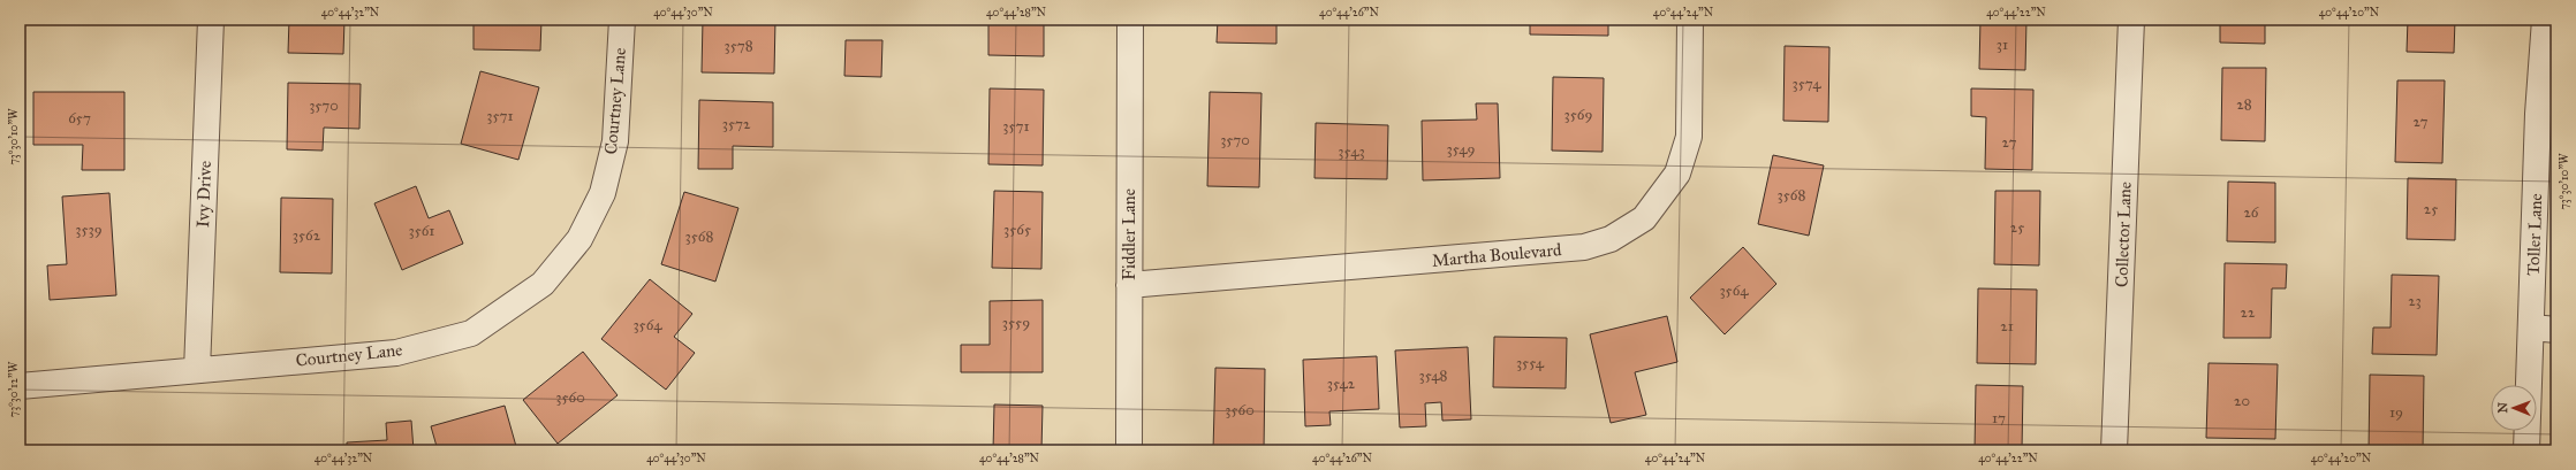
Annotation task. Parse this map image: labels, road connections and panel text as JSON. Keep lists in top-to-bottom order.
{
  "streets": {
    "street": [
      "Courtney Lane",
      "Ivy Drive",
      "Fiddler Lane",
      "Collector Lane",
      "Toller Lane",
      "Martha Boulevard"
    ]
  },
  "crossings": [
    ["Courtney Lane", "Ivy Drive"],
    ["Fiddler Lane", "Martha Boulevard"]
  ],
  "house_numbers": [
    "31",
    "3578",
    "3574",
    "28",
    "3570",
    "3569",
    "3571",
    "657",
    "27",
    "3572",
    "3571",
    "3570",
    "27",
    "3549",
    "3543",
    "3568",
    "25",
    "26",
    "25",
    "3539",
    "3565",
    "3561",
    "3562",
    "3568",
    "3564",
    "23",
    "22",
    "3559",
    "3564",
    "21",
    "3554",
    "3548",
    "3542",
    "3560",
    "20",
    "3560",
    "19",
    "17"
  ],
  "north": "left",
  "coordinates": [
    "40°44'32\"N",
    "40°44'30\"N",
    "40°44'28\"N",
    "40°44'26\"N",
    "40°44'24\"N",
    "40°44'22\"N",
    "40°44'20\"N",
    "73°30'10\"W",
    "73°30'12\"W"
  ]
}
